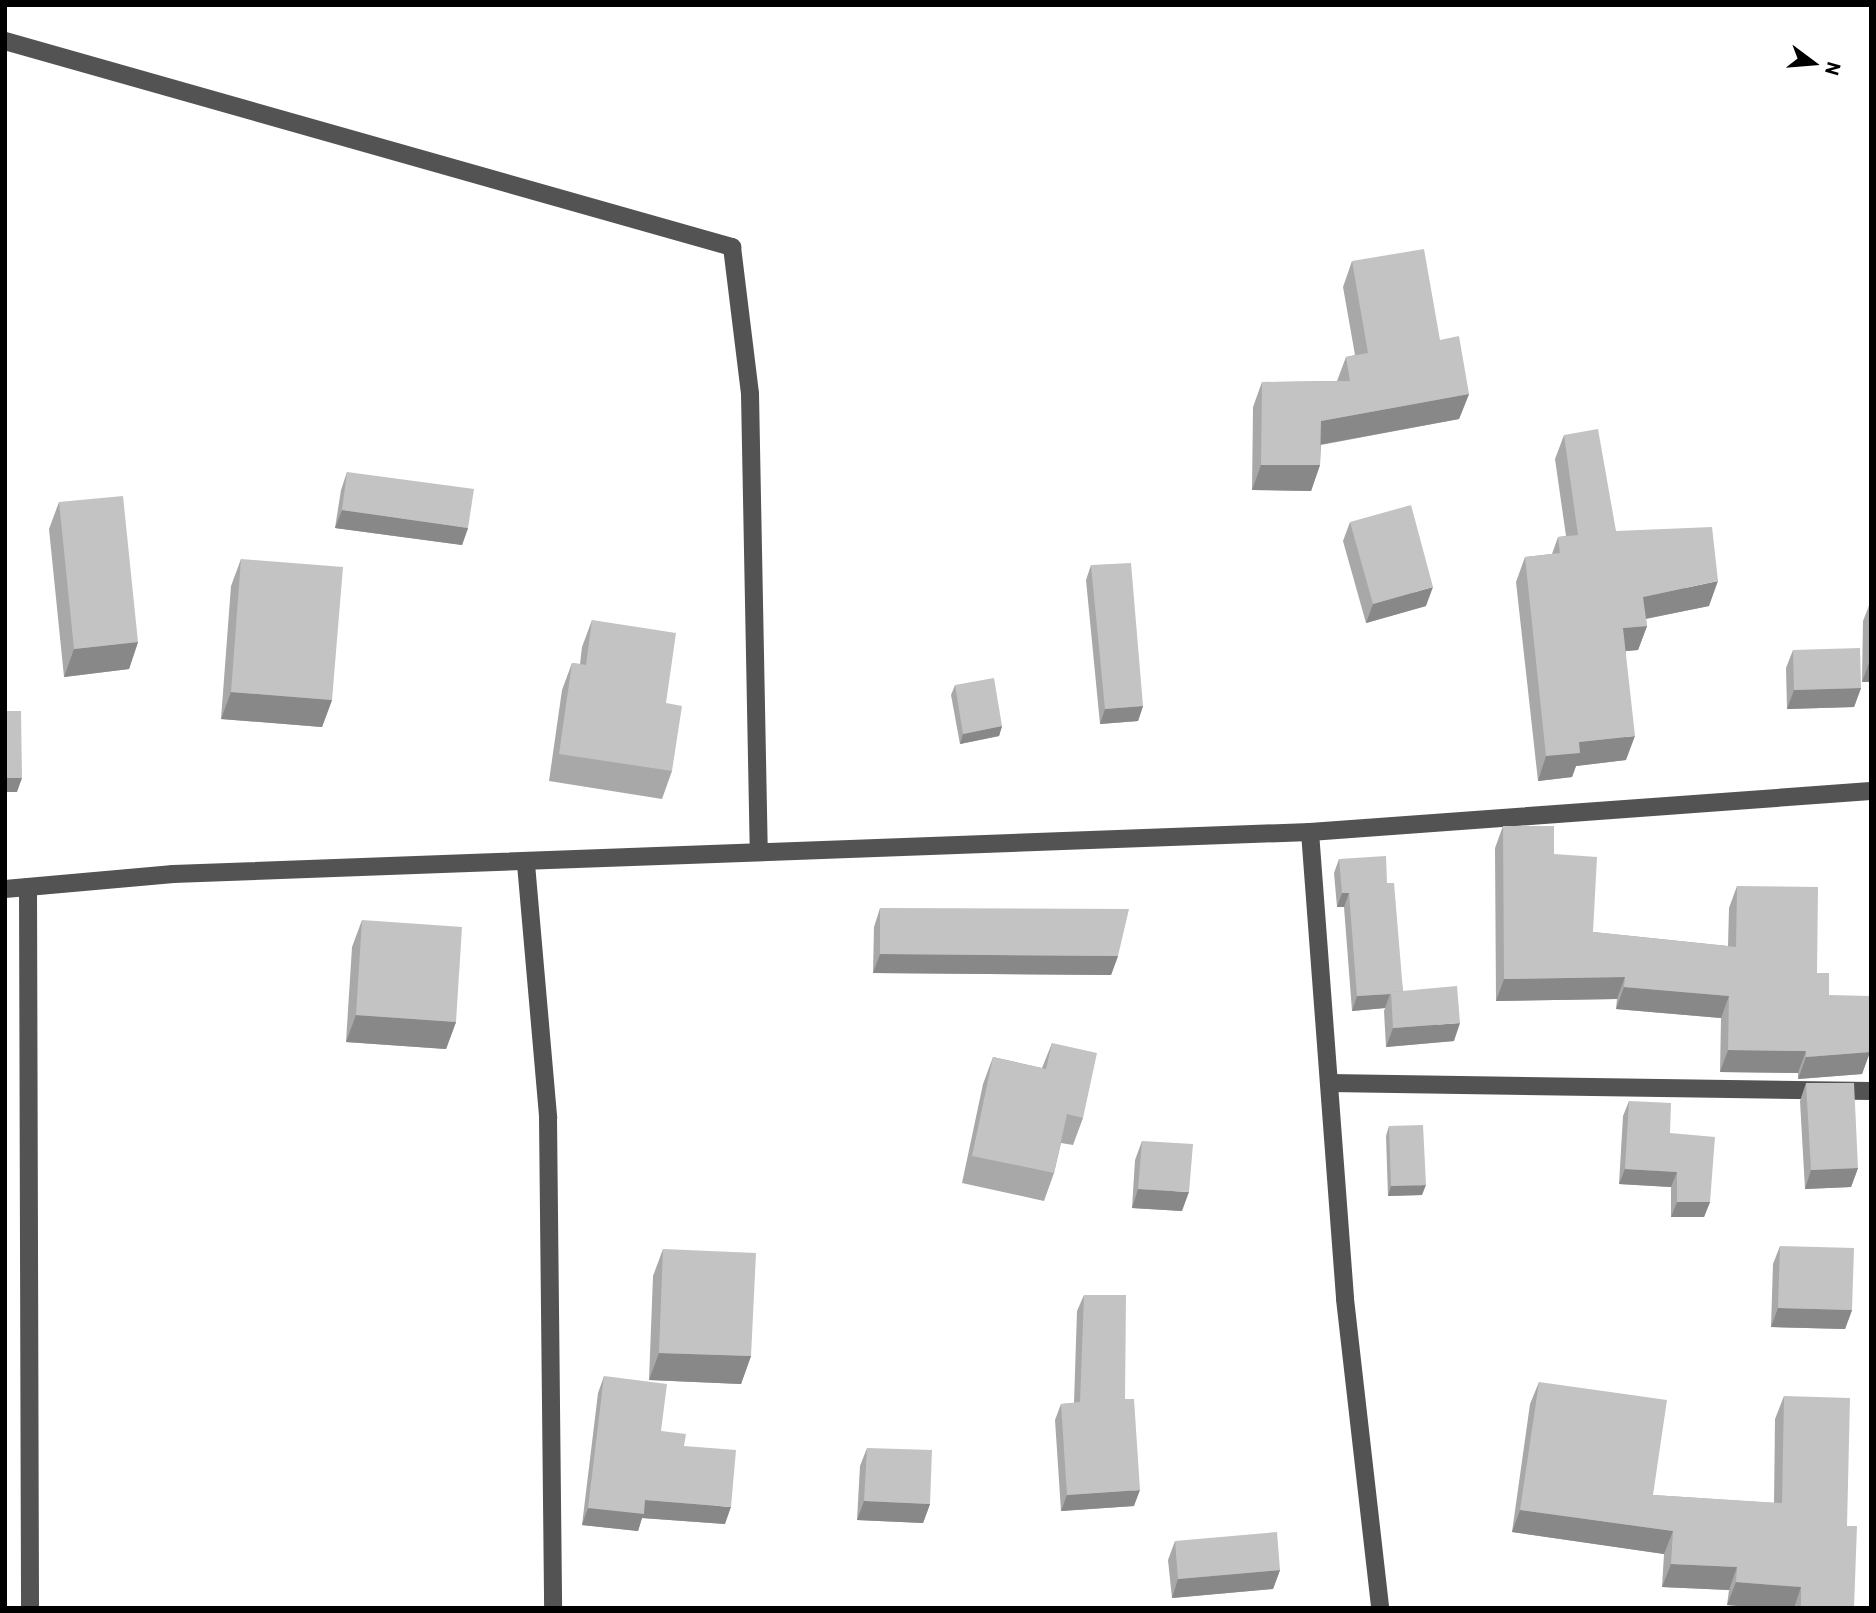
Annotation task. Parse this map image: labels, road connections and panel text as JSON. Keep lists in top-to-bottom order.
{
  "north": "right"
}
